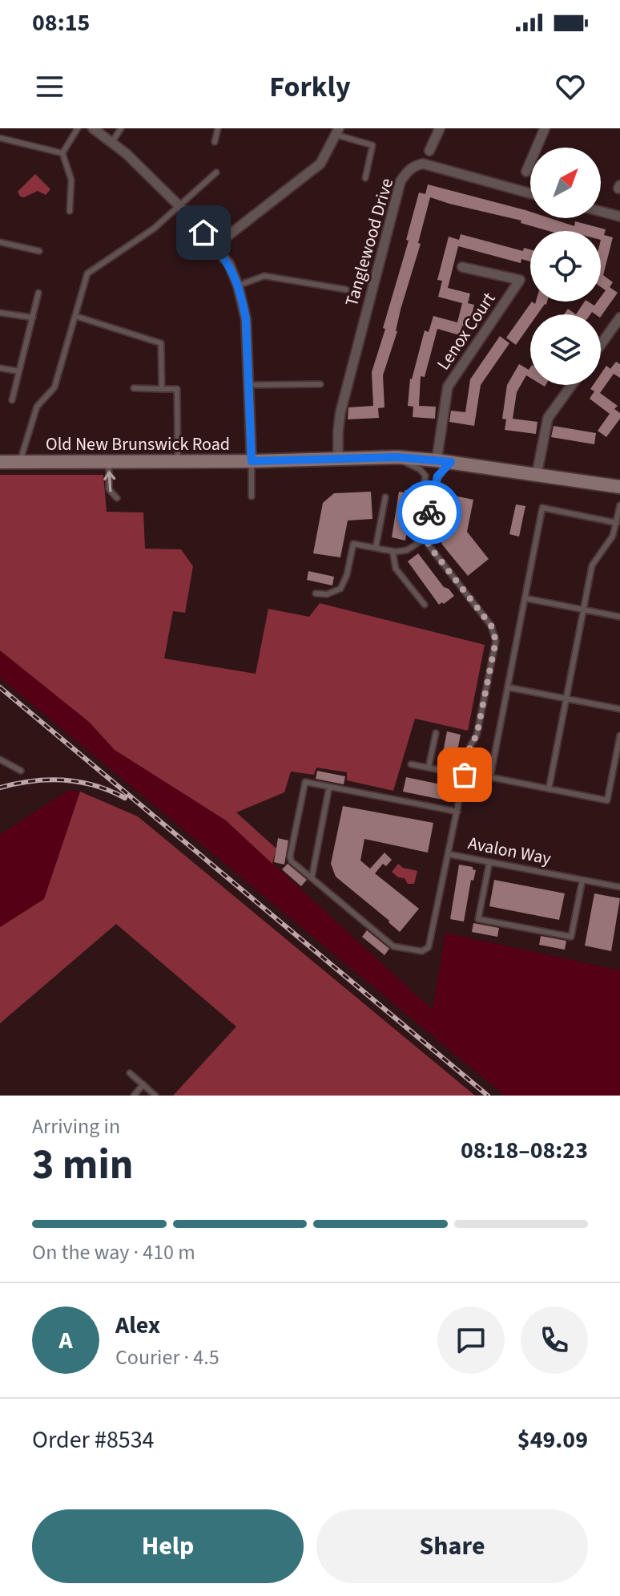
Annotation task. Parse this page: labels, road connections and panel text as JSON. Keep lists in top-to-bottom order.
{
  "streets": {
    "main road": ["Old New Brunswick Road"],
    "street": ["Tanglewood Drive", "Lenox Court"],
    "lane": ["Avalon Way"]
  },
  "crossings": [
    ["Tanglewood Drive", "Old New Brunswick Road"],
    ["Lenox Court", "Old New Brunswick Road"],
    ["Old New Brunswick Road", "Avalon Way"]
  ],
  "north": "top right",
  "page": {
    "status": "08:15",
    "header": "Forkly",
    "heading": ["3 min", "Arriving in", "08:18–08:23"],
    "panel": [
      "Alex",
      "Courier · 4.5",
      "Order #8534",
      "$49.09"
    ],
    "bar": "On the way · 410 m",
    "round": "A",
    "buttons": ["Help", "Share"]
  }
}
